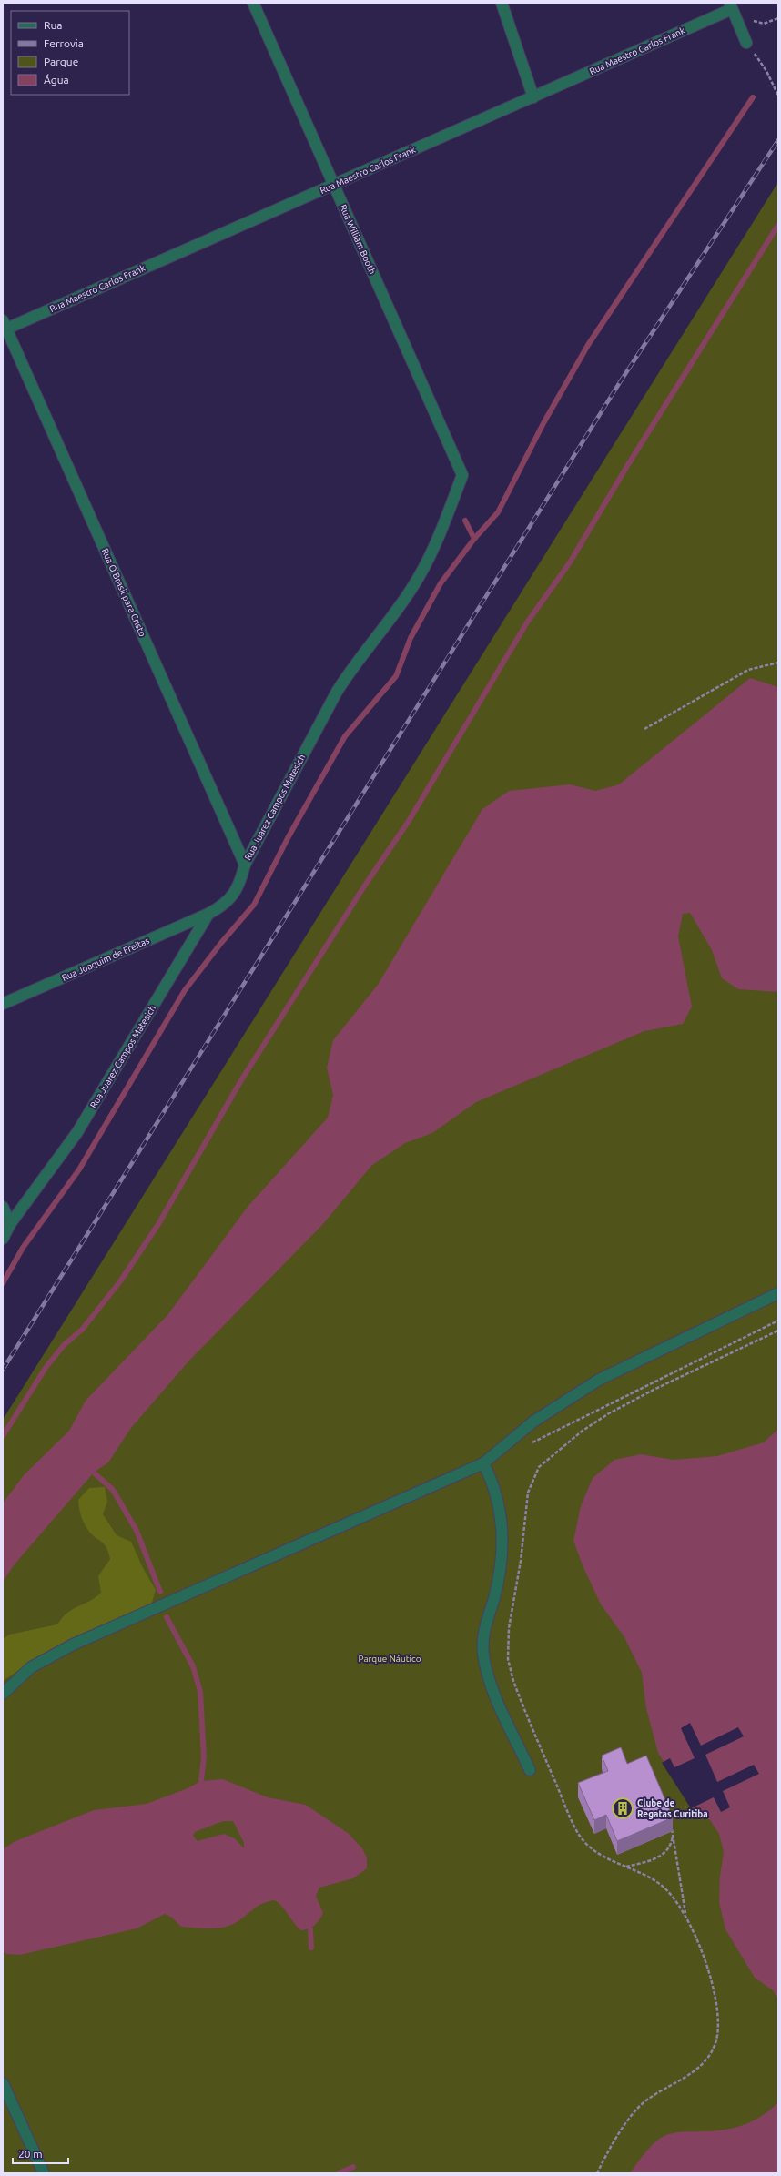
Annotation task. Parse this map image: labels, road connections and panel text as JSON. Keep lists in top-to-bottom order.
{
  "streets": {
    "street": [
      "Rua Maestro Carlos Frank",
      "Rua William Booth",
      "Rua O Brasil para Cristo",
      "Rua Juarez Campos Matesich",
      "Rua Joaquim de Freitas"
    ]
  },
  "crossings": [
    ["Rua Maestro Carlos Frank", "Rua William Booth"],
    ["Rua Maestro Carlos Frank", "Rua O Brasil para Cristo"],
    ["Rua William Booth", "Rua Juarez Campos Matesich"],
    ["Rua O Brasil para Cristo", "Rua Juarez Campos Matesich"],
    ["Rua Juarez Campos Matesich", "Rua Joaquim de Freitas"]
  ],
  "parks": ["Parque Náutico"],
  "places": {
    "building": ["Clube de Regatas Curitiba"]
  },
  "legend": [
    "Rua",
    "Ferrovia",
    "Parque",
    "Água"
  ],
  "scale_bar": "20 m"
}
